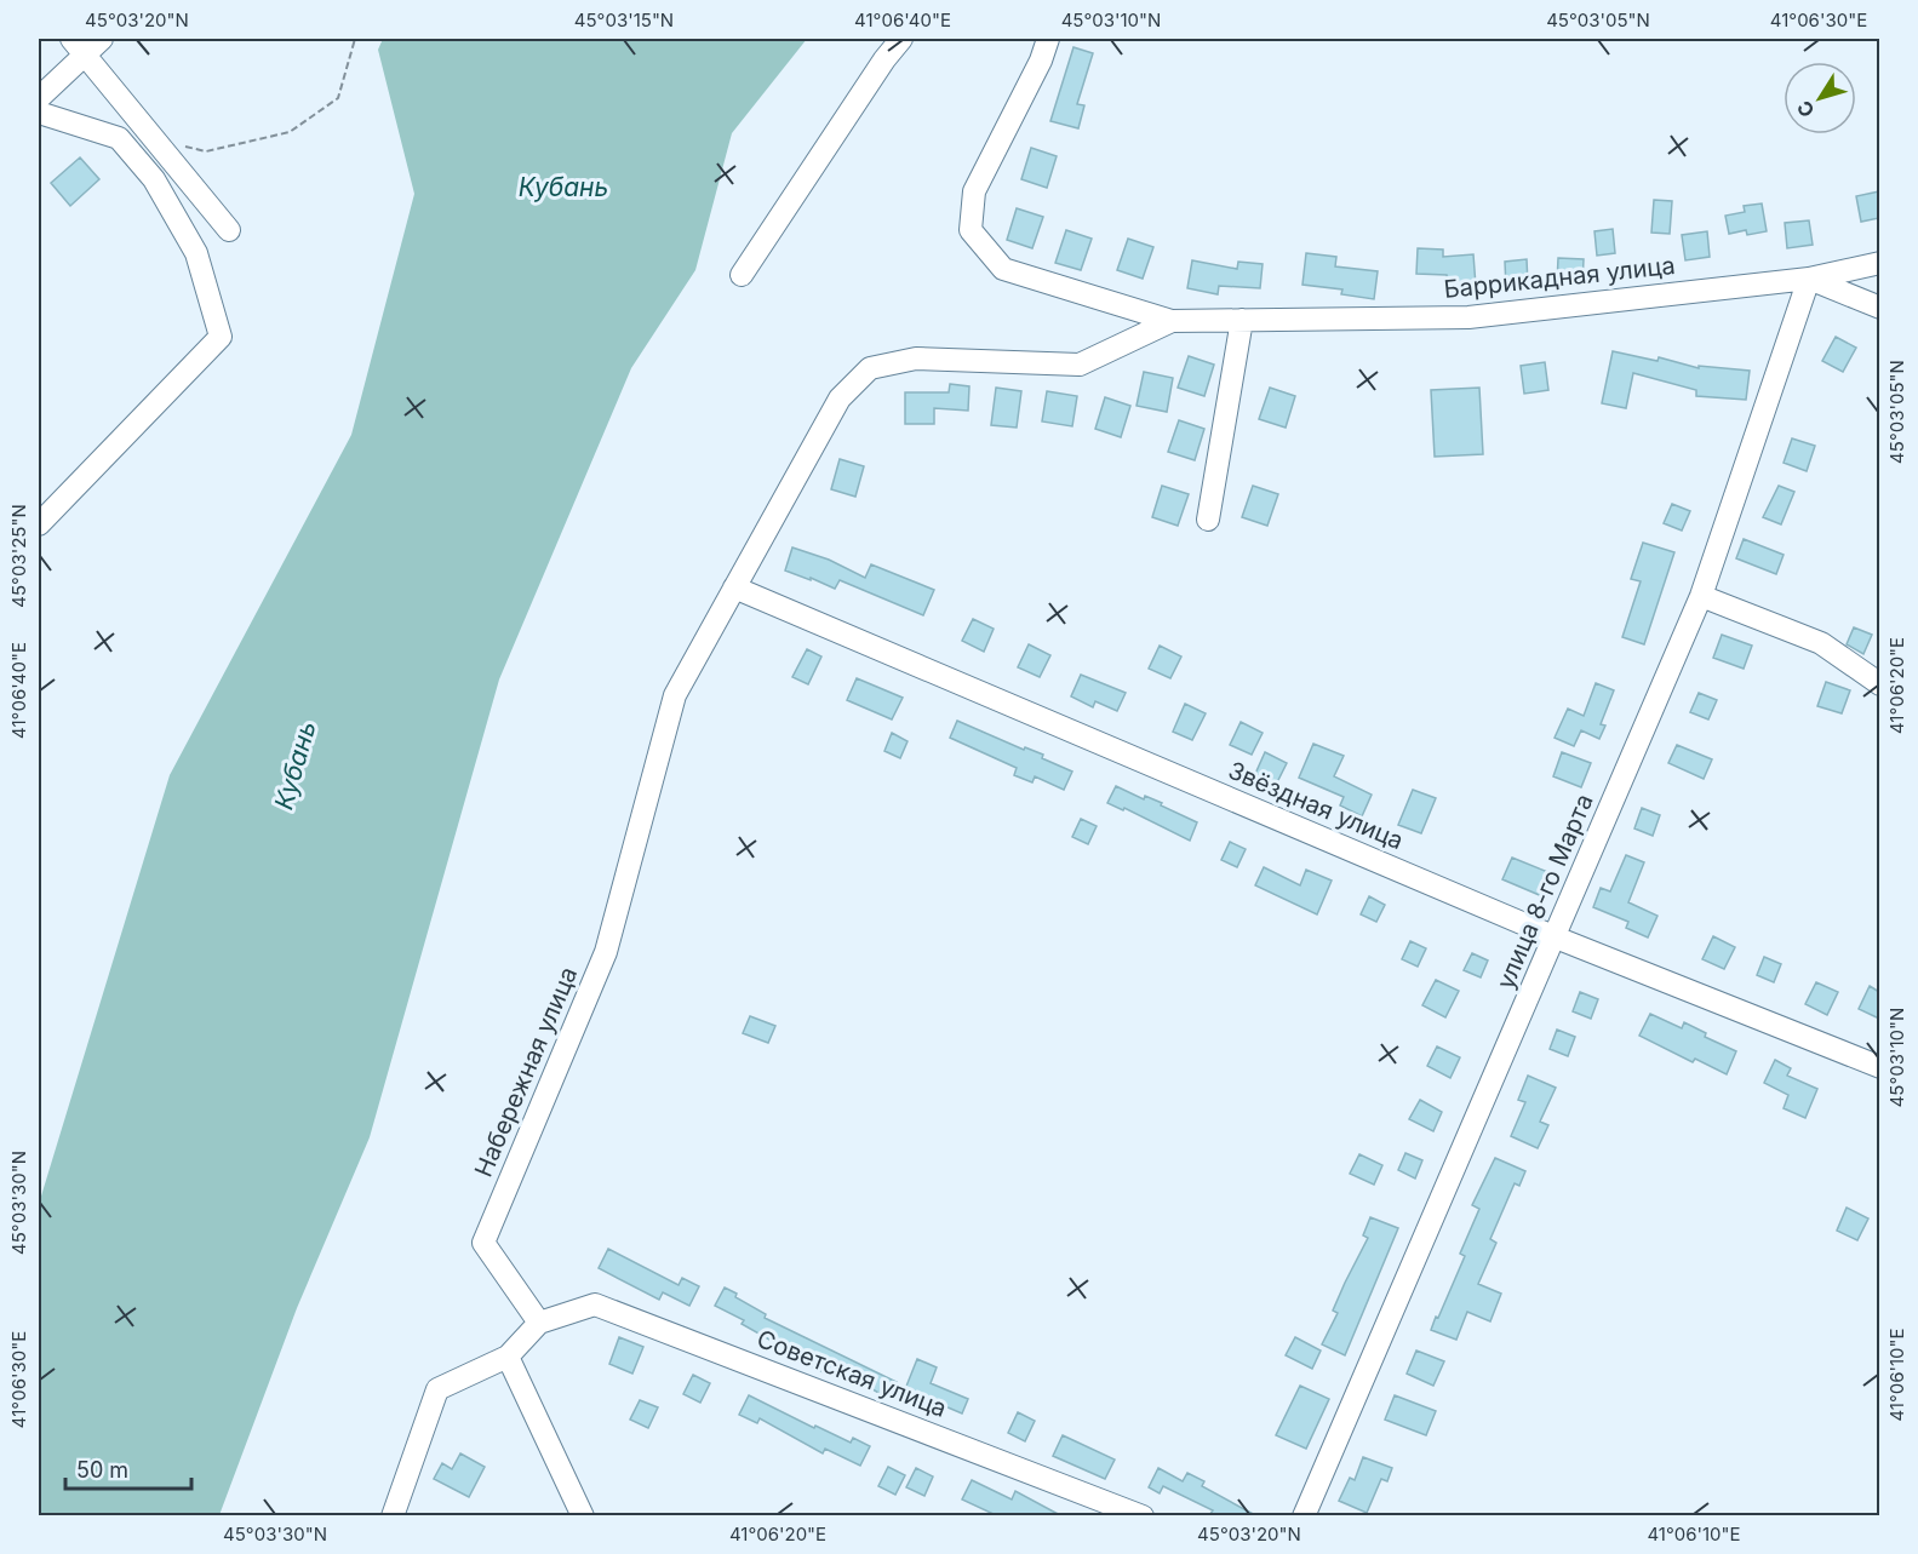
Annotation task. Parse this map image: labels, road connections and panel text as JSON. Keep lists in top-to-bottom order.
{
  "streets": {
    "street": [
      "Баррикадная улица",
      "Звёздная улица",
      "улица 8-го Марта",
      "Набережная улица",
      "Советская улица"
    ]
  },
  "crossings": [
    ["Баррикадная улица", "Звёздная улица"],
    ["Баррикадная улица", "улица 8-го Марта"],
    ["Баррикадная улица", "Набережная улица"],
    ["Звёздная улица", "улица 8-го Марта"],
    ["Звёздная улица", "Набережная улица"],
    ["Набережная улица", "Советская улица"]
  ],
  "water": ["Кубань"],
  "scale_bar": "50 m",
  "north": "bottom left",
  "coordinates": [
    "45°03'20\"N",
    "45°03'15\"N",
    "41°06'40\"E",
    "45°03'10\"N",
    "45°03'05\"N",
    "41°06'30\"E",
    "45°03'25\"N",
    "41°06'20\"E",
    "45°03'30\"N",
    "41°06'10\"E"
  ]
}
